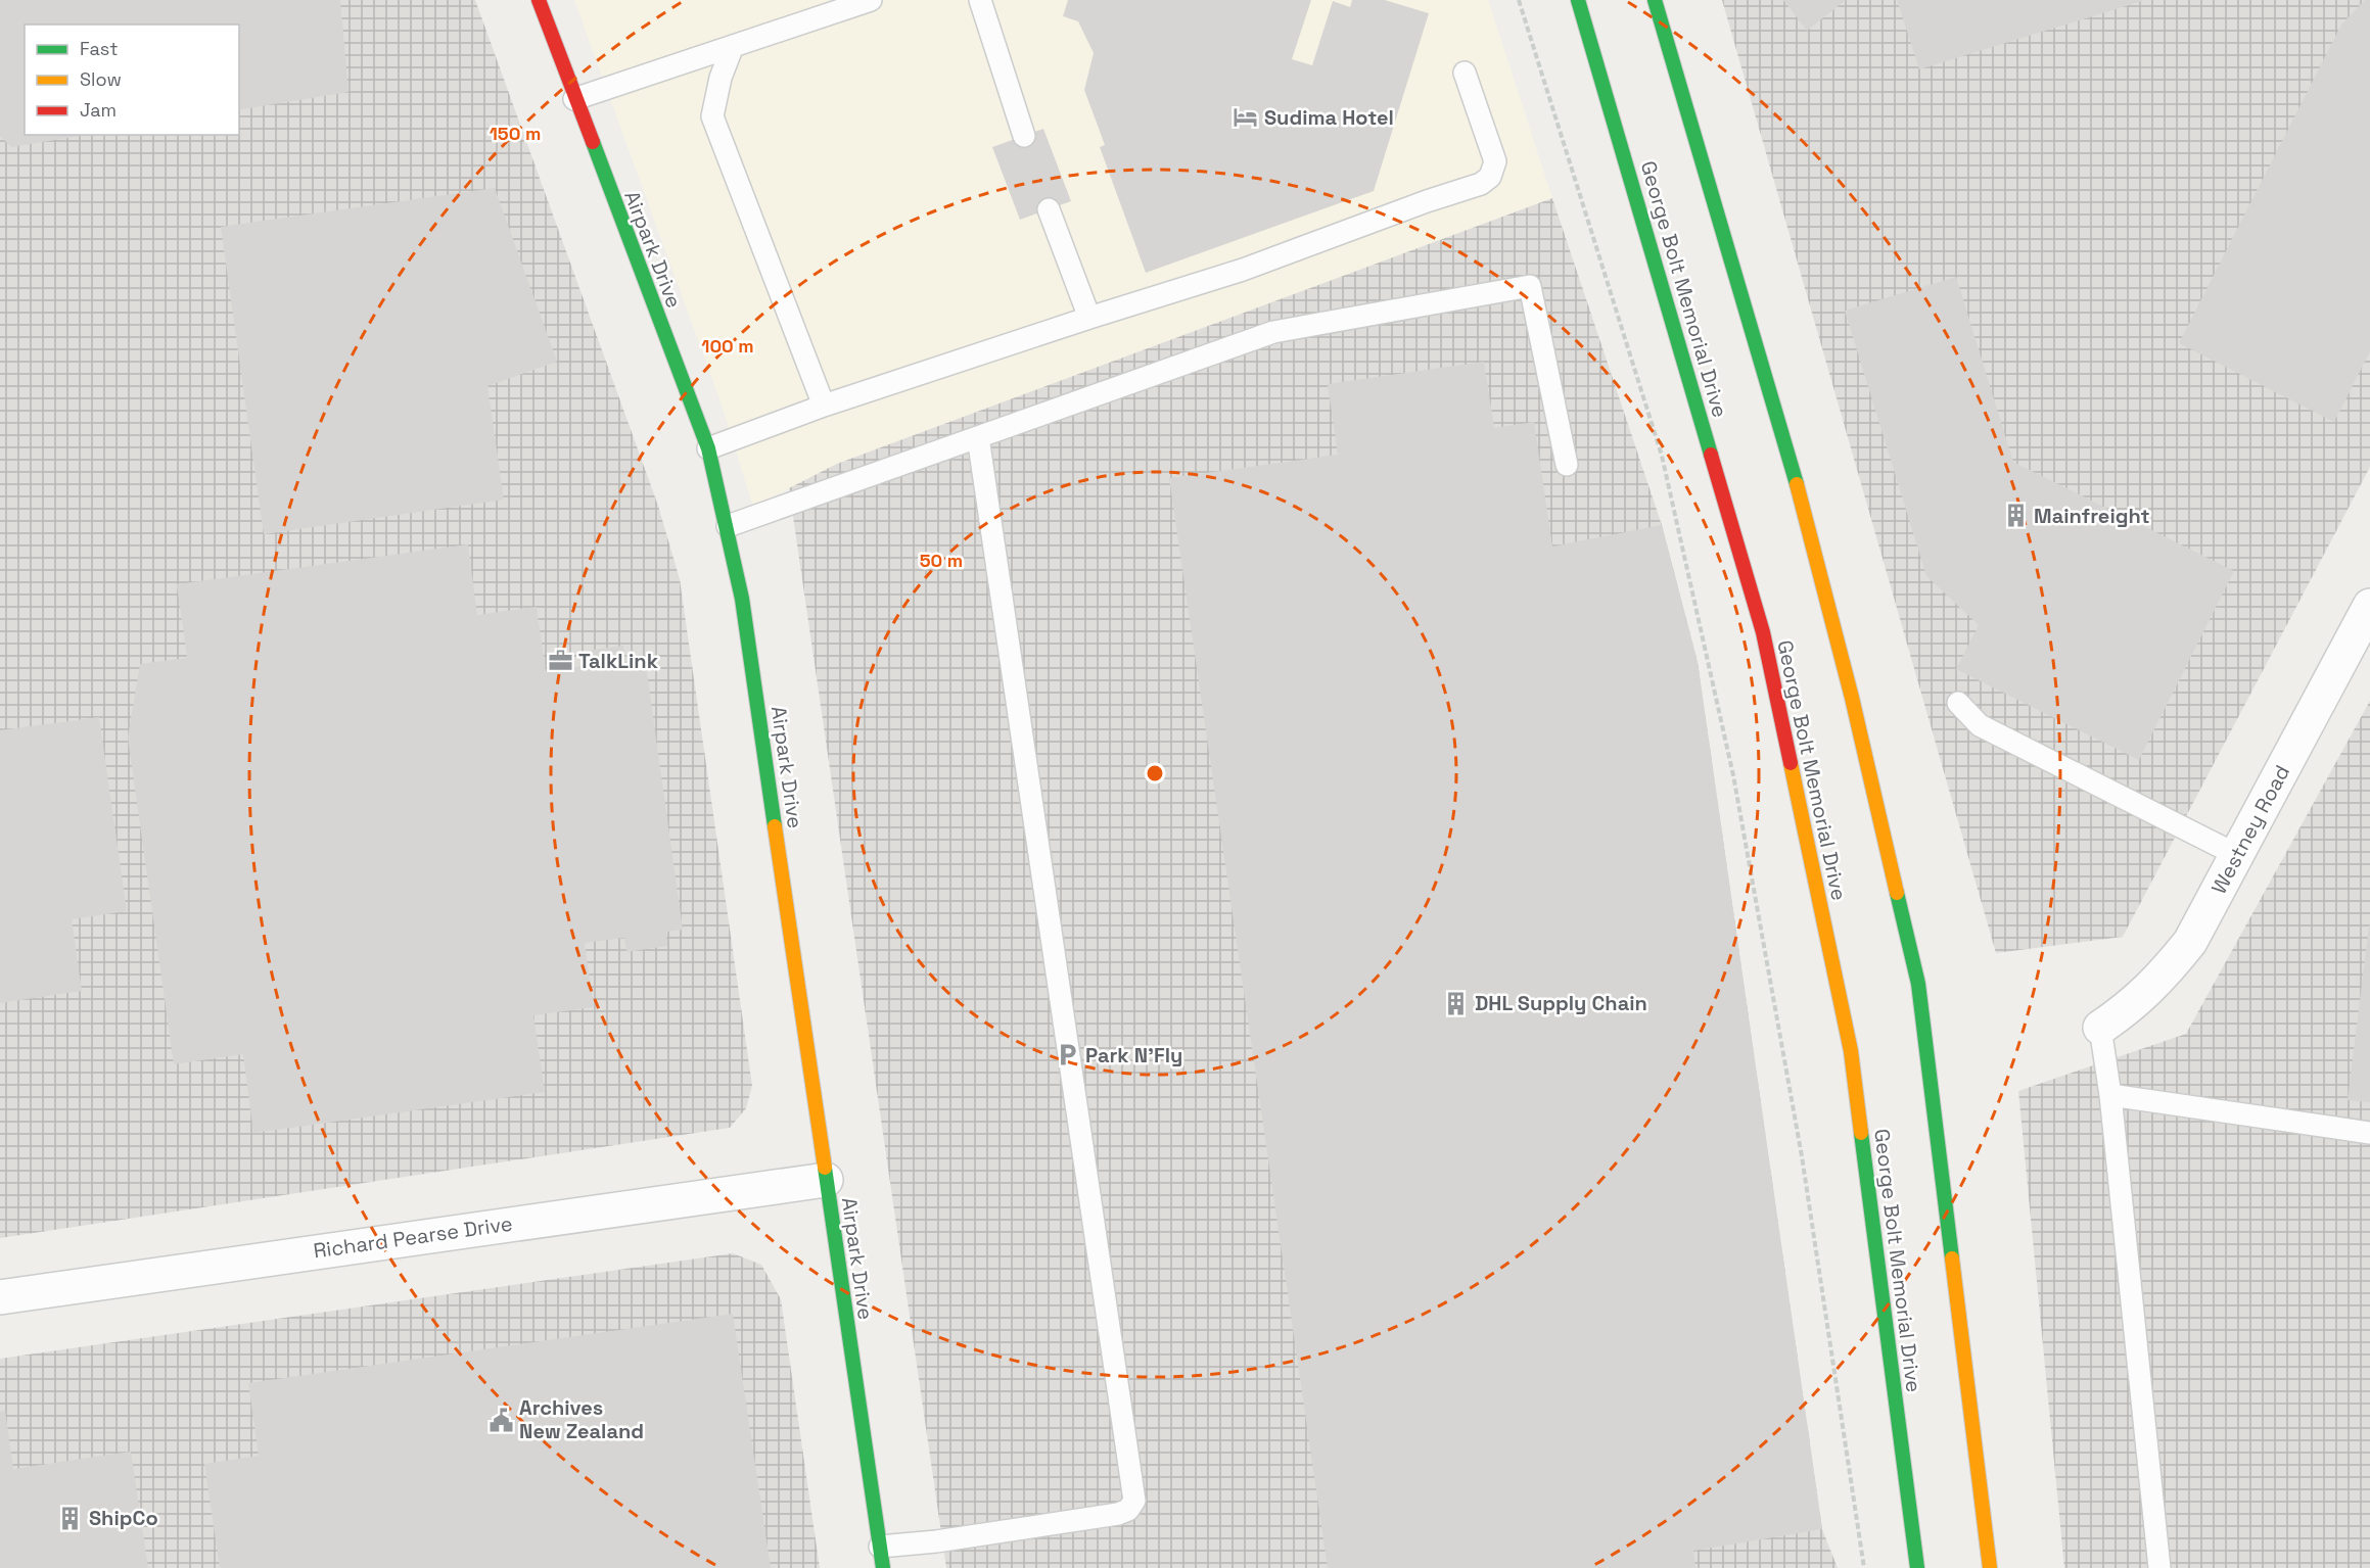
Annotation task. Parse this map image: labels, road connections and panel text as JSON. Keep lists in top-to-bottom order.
{
  "streets": {
    "main road": ["Airpark Drive", "George Bolt Memorial Drive"],
    "street": ["Westney Road", "Richard Pearse Drive"]
  },
  "crossings": [
    ["Airpark Drive", "Richard Pearse Drive"]
  ],
  "places": {
    "hotel": ["Sudima Hotel"],
    "building": ["Mainfreight", "DHL Supply Chain", "ShipCo"],
    "office": ["TalkLink"],
    "parking": ["Park N'Fly"],
    "public building": ["Archives New Zealand"]
  },
  "legend": ["Fast", "Slow", "Jam"],
  "rings": ["150 m", "100 m", "50 m"]
}
